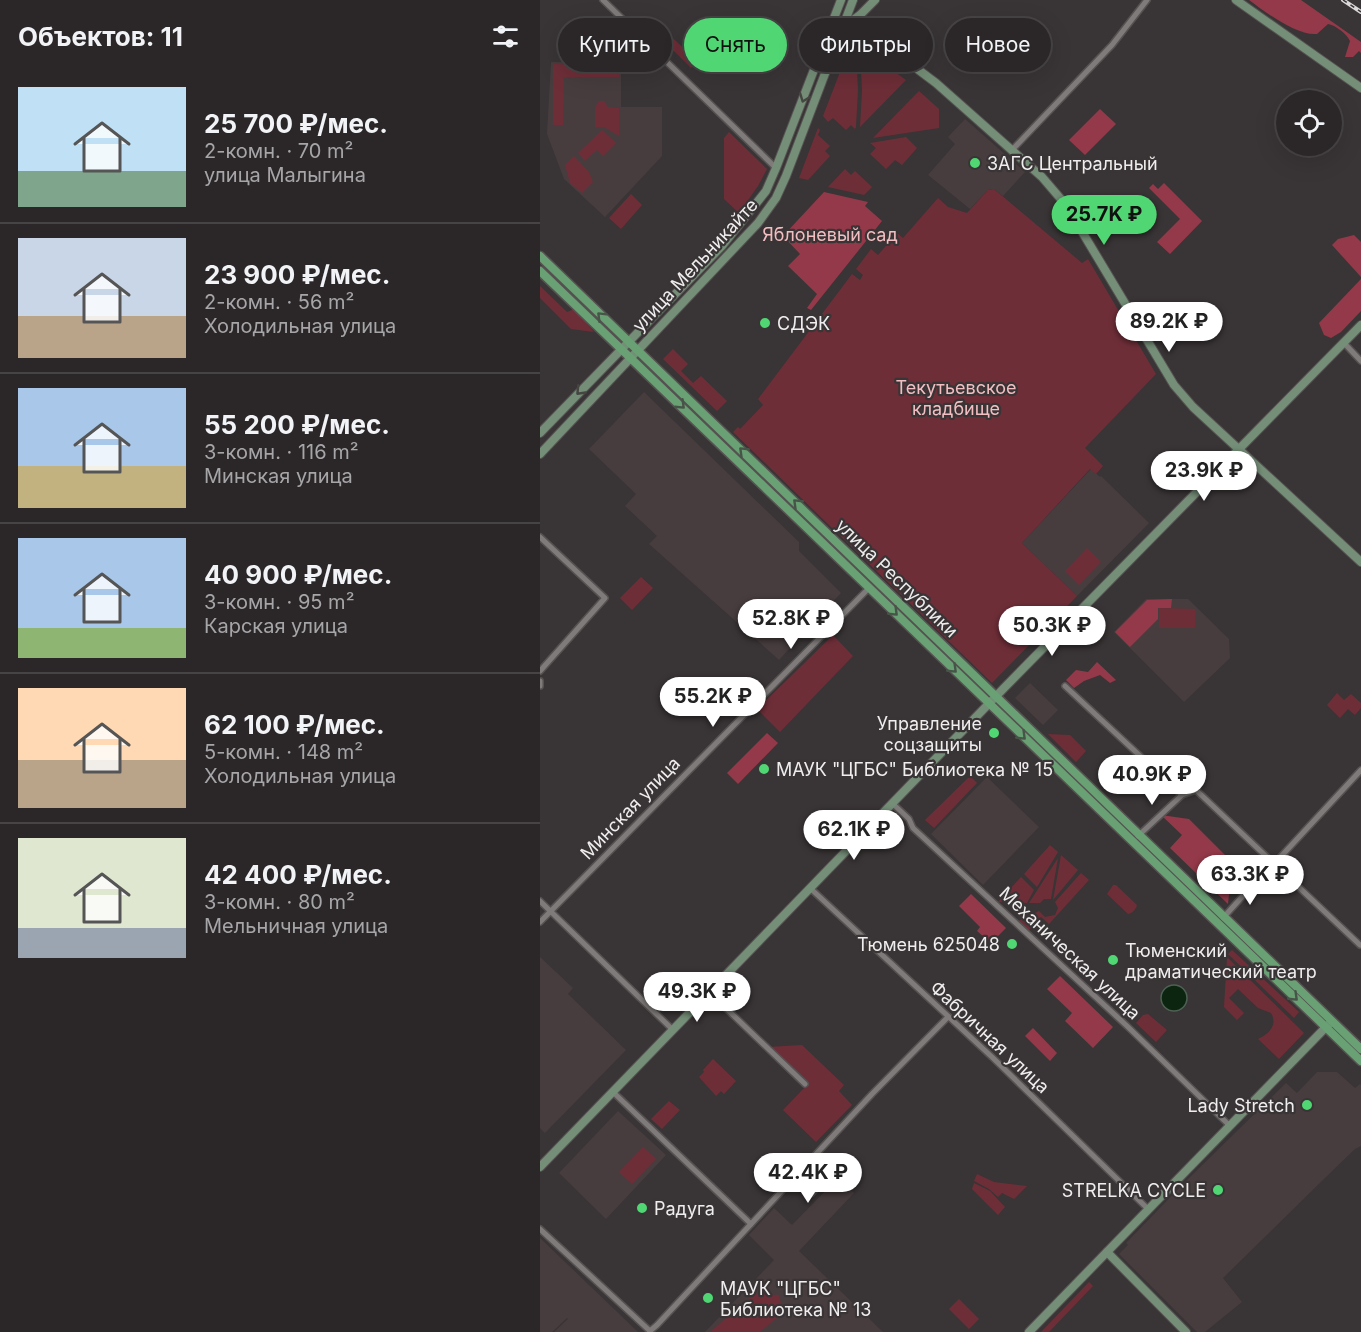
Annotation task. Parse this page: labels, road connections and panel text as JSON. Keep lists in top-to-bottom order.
{
  "streets": {
    "main road": ["улица Республики"],
    "street": [
      "улица Мельникайте",
      "Минская улица",
      "Механическая улица",
      "Фабричная улица"
    ]
  },
  "crossings": [
    ["улица Мельникайте", "улица Республики"],
    ["улица Республики", "Минская улица"]
  ],
  "parks": ["Яблоневый сад", "Текутьевское кладбище"],
  "places": [
    "ЗАГС Центральный",
    "СДЭК",
    "Управление соцзащиты",
    "МАУК \"ЦГБС\" Библиотека № 15",
    "Тюмень 625048",
    "Тюменский драматический театр",
    "Lady Stretch",
    "STRELKA CYCLE",
    "Радуга",
    "МАУК \"ЦГБС\" Библиотека № 13"
  ],
  "page": {
    "heading": "Объектов: 11",
    "chip": [
      "Купить",
      "Снять",
      "Фильтры",
      "Новое"
    ],
    "list": [
      {
        "name": "25 700 ₽/мес.",
        "note": "2-комн. · 70 m² · улица Малыгина"
      },
      {
        "name": "23 900 ₽/мес.",
        "note": "2-комн. · 56 m² · Холодильная улица"
      },
      {
        "name": "55 200 ₽/мес.",
        "note": "3-комн. · 116 m² · Минская улица"
      },
      {
        "name": "40 900 ₽/мес.",
        "note": "3-комн. · 95 m² · Карская улица"
      },
      {
        "name": "62 100 ₽/мес.",
        "note": "5-комн. · 148 m² · Холодильная улица"
      },
      {
        "name": "42 400 ₽/мес.",
        "note": "3-комн. · 80 m² · Мельничная улица"
      }
    ],
    "price": [
      "25.7K ₽",
      "89.2K ₽",
      "23.9K ₽",
      "52.8K ₽",
      "50.3K ₽",
      "55.2K ₽",
      "40.9K ₽",
      "62.1K ₽",
      "63.3K ₽",
      "49.3K ₽",
      "42.4K ₽"
    ]
  }
}
